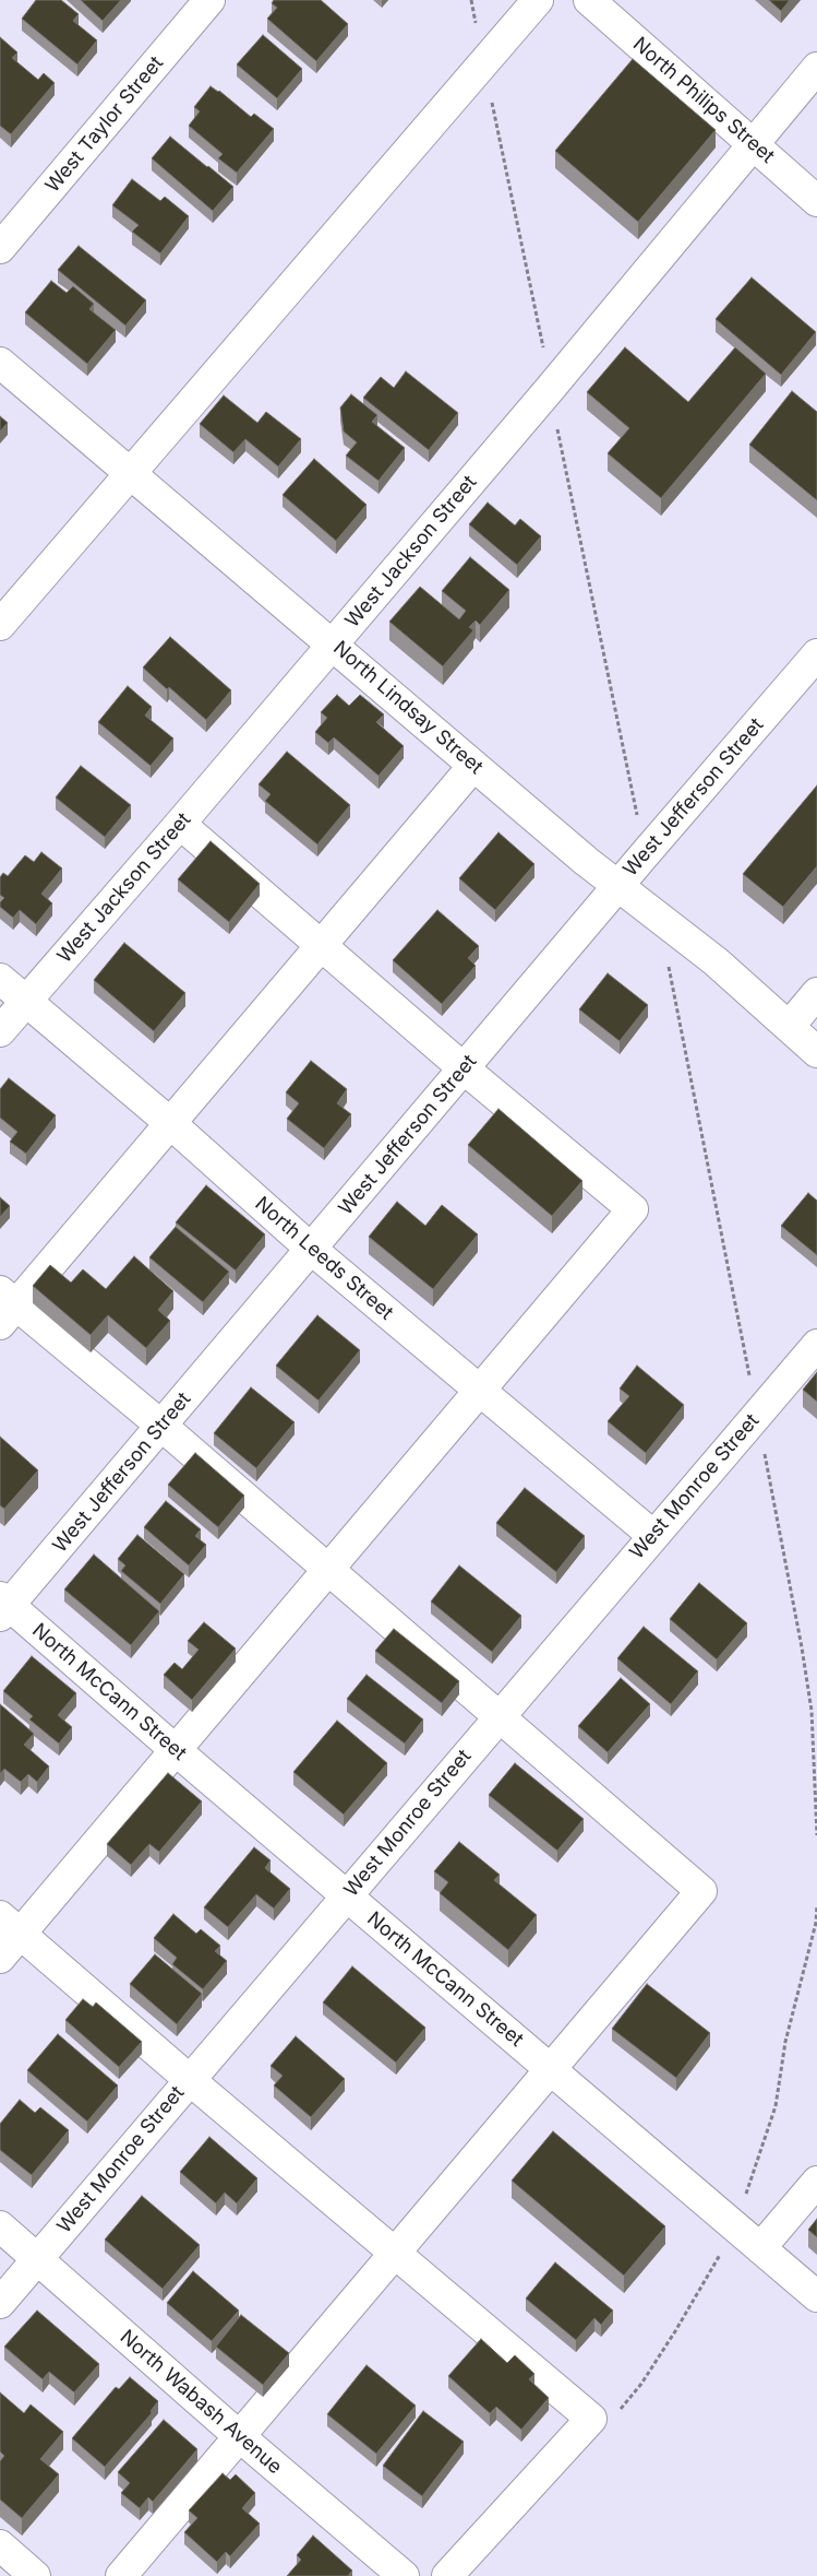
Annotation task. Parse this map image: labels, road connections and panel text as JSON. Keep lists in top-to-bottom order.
{
  "streets": {
    "street": [
      "North Philips Street",
      "West Taylor Street",
      "West Jackson Street",
      "North Lindsay Street",
      "West Jefferson Street",
      "North Leeds Street",
      "West Monroe Street",
      "North McCann Street",
      "North Wabash Avenue"
    ]
  },
  "crossings": [
    ["North Philips Street", "West Jackson Street"],
    ["West Jackson Street", "North Lindsay Street"],
    ["West Jackson Street", "North Leeds Street"],
    ["North Lindsay Street", "West Jefferson Street"],
    ["West Jefferson Street", "North Leeds Street"],
    ["West Jefferson Street", "North McCann Street"],
    ["North Leeds Street", "West Monroe Street"],
    ["West Monroe Street", "North McCann Street"],
    ["West Monroe Street", "North Wabash Avenue"]
  ]
}
